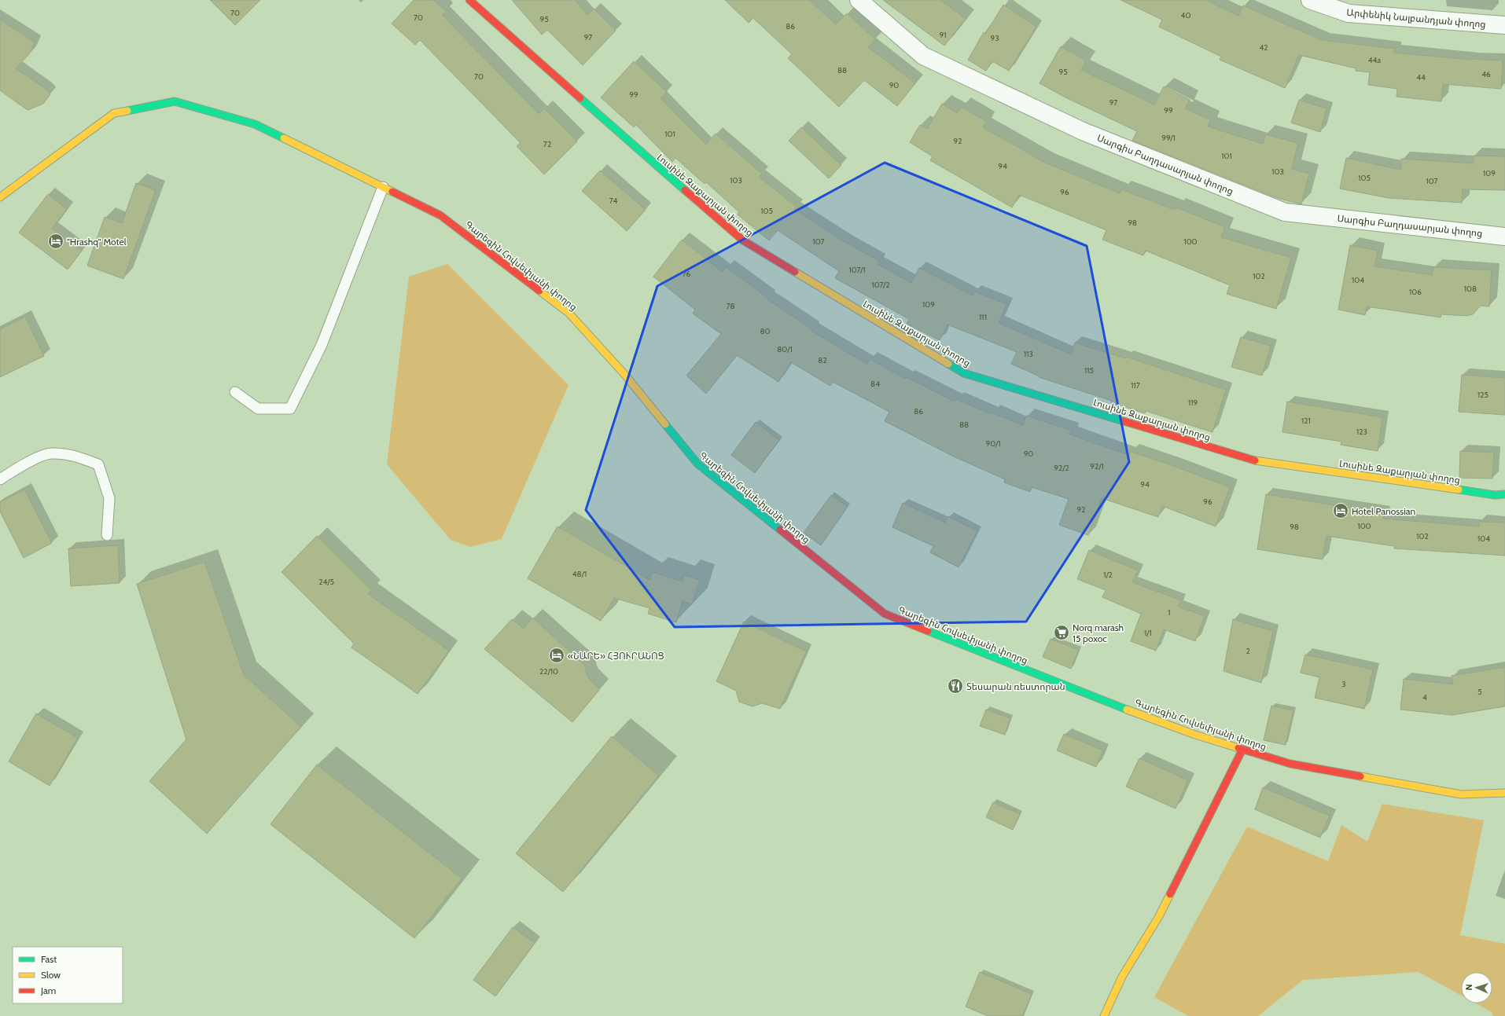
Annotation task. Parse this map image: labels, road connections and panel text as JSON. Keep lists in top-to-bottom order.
{
  "streets": {
    "main road": ["Լուսինե Զաքարյան փողոց", "Գարեգին Հովսեփյանի փողոց"],
    "street": ["Արփենիկ Նալբանդյան փողոց", "Սարգիս Բաղդասարյան փողոց"]
  },
  "places": {
    "hotel": ["\"Hrashq\" Motel", "Hotel Panossian", "«ՆԱՐԵ» ՀՅՈՒՐԱՆՈՑ"],
    "supermarket": ["Norq marash 15 poxoc"],
    "restaurant": ["Տեսարան ռեստորան"]
  },
  "house_numbers": [
    "70",
    "40",
    "70",
    "95",
    "86",
    "91",
    "97",
    "93",
    "42",
    "44a",
    "88",
    "95",
    "46",
    "70",
    "44",
    "90",
    "99",
    "97",
    "99",
    "101",
    "99/1",
    "92",
    "72",
    "101",
    "94",
    "103",
    "109",
    "105",
    "103",
    "107",
    "96",
    "74",
    "105",
    "98",
    "107",
    "100",
    "107/1",
    "76",
    "102",
    "104",
    "107/2",
    "108",
    "106",
    "109",
    "78",
    "111",
    "80",
    "80/1",
    "113",
    "82",
    "115",
    "84",
    "117",
    "125",
    "119",
    "86",
    "121",
    "88",
    "123",
    "90/1",
    "90",
    "92/1",
    "92/2",
    "94",
    "96",
    "92",
    "100",
    "98",
    "102",
    "104",
    "48/1",
    "1/2",
    "24/5",
    "1",
    "1/1",
    "2",
    "22/10",
    "3",
    "5",
    "4"
  ],
  "legend": ["Fast", "Slow", "Jam"],
  "north": "left"
}
